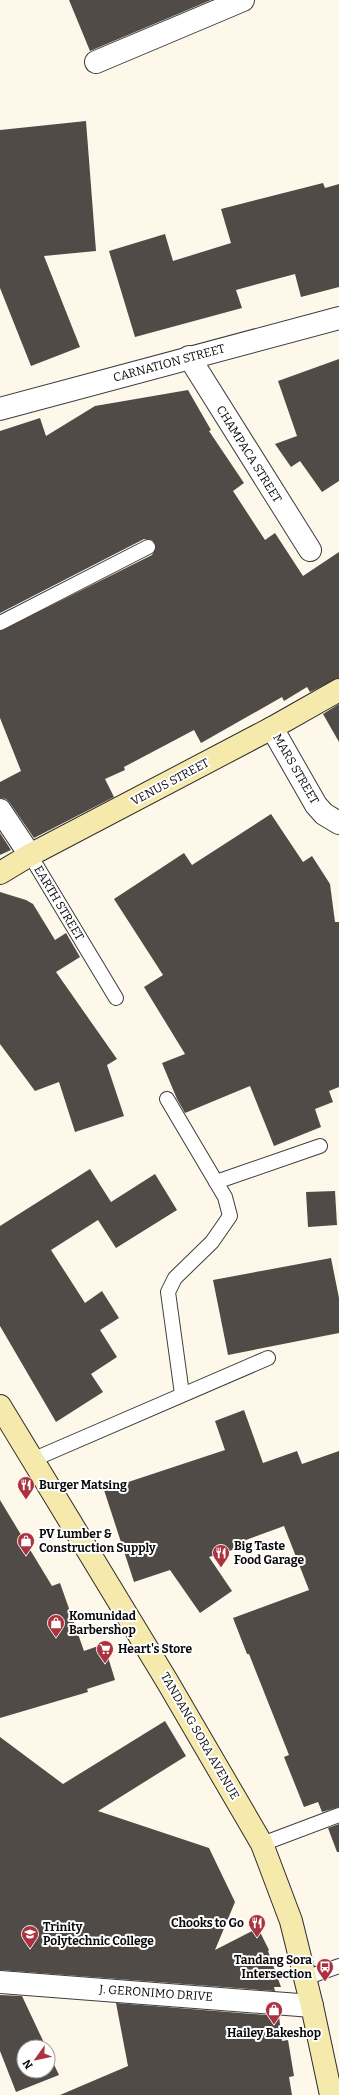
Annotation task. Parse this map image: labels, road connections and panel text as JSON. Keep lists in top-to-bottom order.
{
  "streets": {
    "main road": ["VENUS STREET", "TANDANG SORA AVENUE"],
    "street": [
      "CARNATION STREET",
      "CHAMPACA STREET",
      "MARS STREET",
      "EARTH STREET",
      "J. GERONIMO DRIVE"
    ]
  },
  "crossings": [
    ["CARNATION STREET", "CHAMPACA STREET"],
    ["MARS STREET", "VENUS STREET"],
    ["VENUS STREET", "EARTH STREET"],
    ["TANDANG SORA AVENUE", "J. GERONIMO DRIVE"]
  ],
  "places": {
    "restaurant": ["Burger Matsing", "Big Taste Food Garage", "Chooks to Go"],
    "shop": ["PV Lumber & Construction Supply", "Komunidad Barbershop", "Hailey Bakeshop"],
    "supermarket": ["Heart's Store"],
    "school or university": ["Trinity Polytechnic College"],
    "bus stop": ["Tandang Sora Intersection"]
  },
  "north": "bottom left"
}
